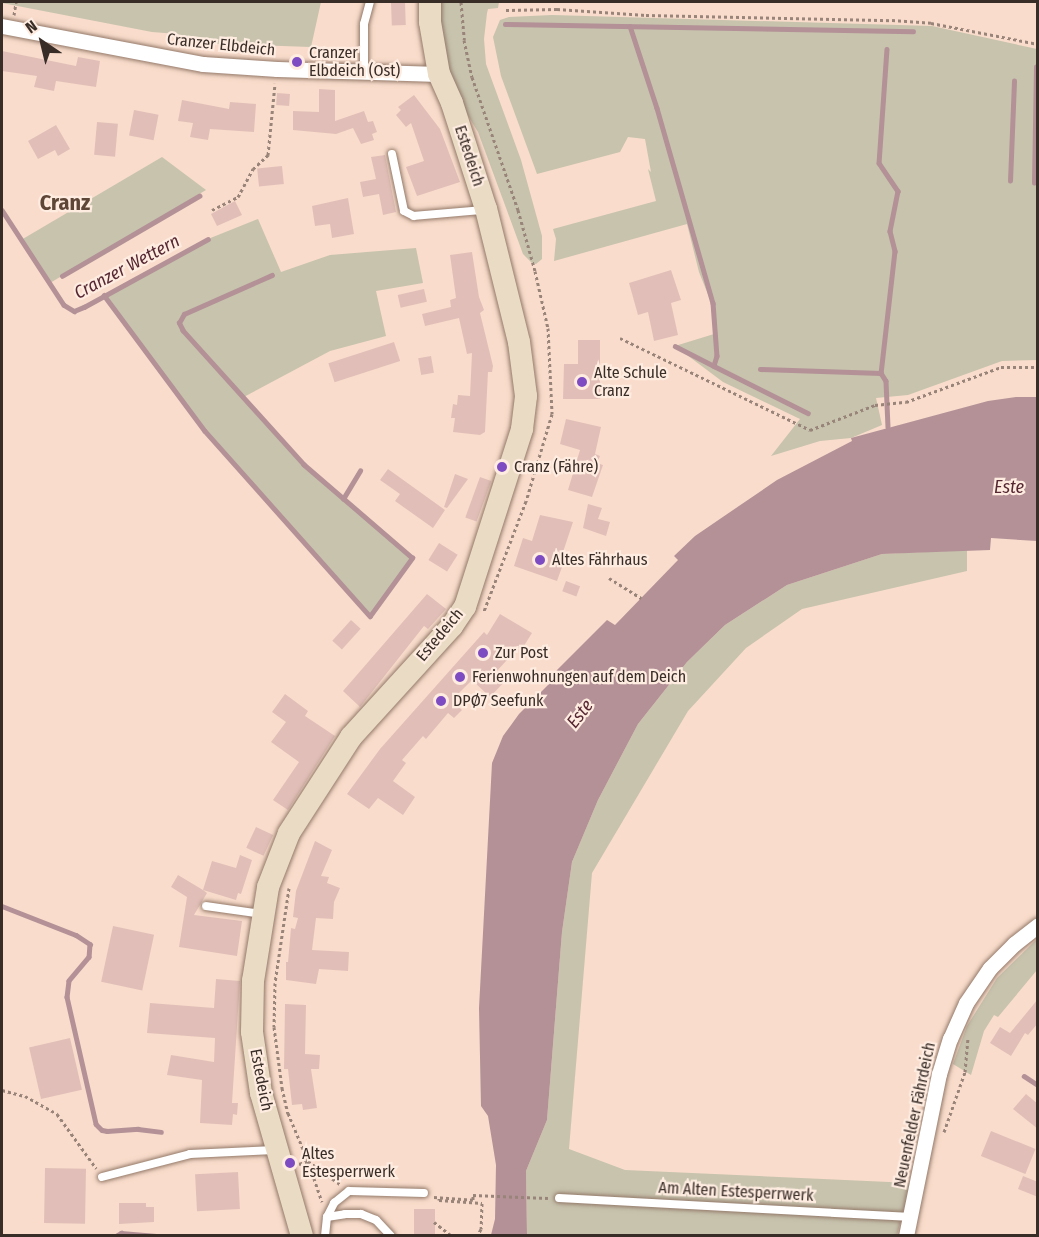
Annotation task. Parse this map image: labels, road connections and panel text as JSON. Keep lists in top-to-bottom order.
{
  "streets": {
    "street": ["Cranzer Elbdeich", "Estedeich", "Neuenfelder Fährdeich"],
    "lane": ["Am Alten Estesperrwerk"]
  },
  "crossings": [
    ["Cranzer Elbdeich", "Estedeich"],
    ["Neuenfelder Fährdeich", "Am Alten Estesperrwerk"]
  ],
  "districts": ["Cranz"],
  "water": ["Cranzer Wettern", "Este"],
  "places": [
    "Cranzer Elbdeich (Ost)",
    "Alte Schule Cranz",
    "Cranz (Fähre)",
    "Altes Fährhaus",
    "Zur Post",
    "Ferienwohnungen auf dem Deich",
    "DPØ7 Seefunk",
    "Altes Estesperrwerk"
  ],
  "north": "top left"
}
